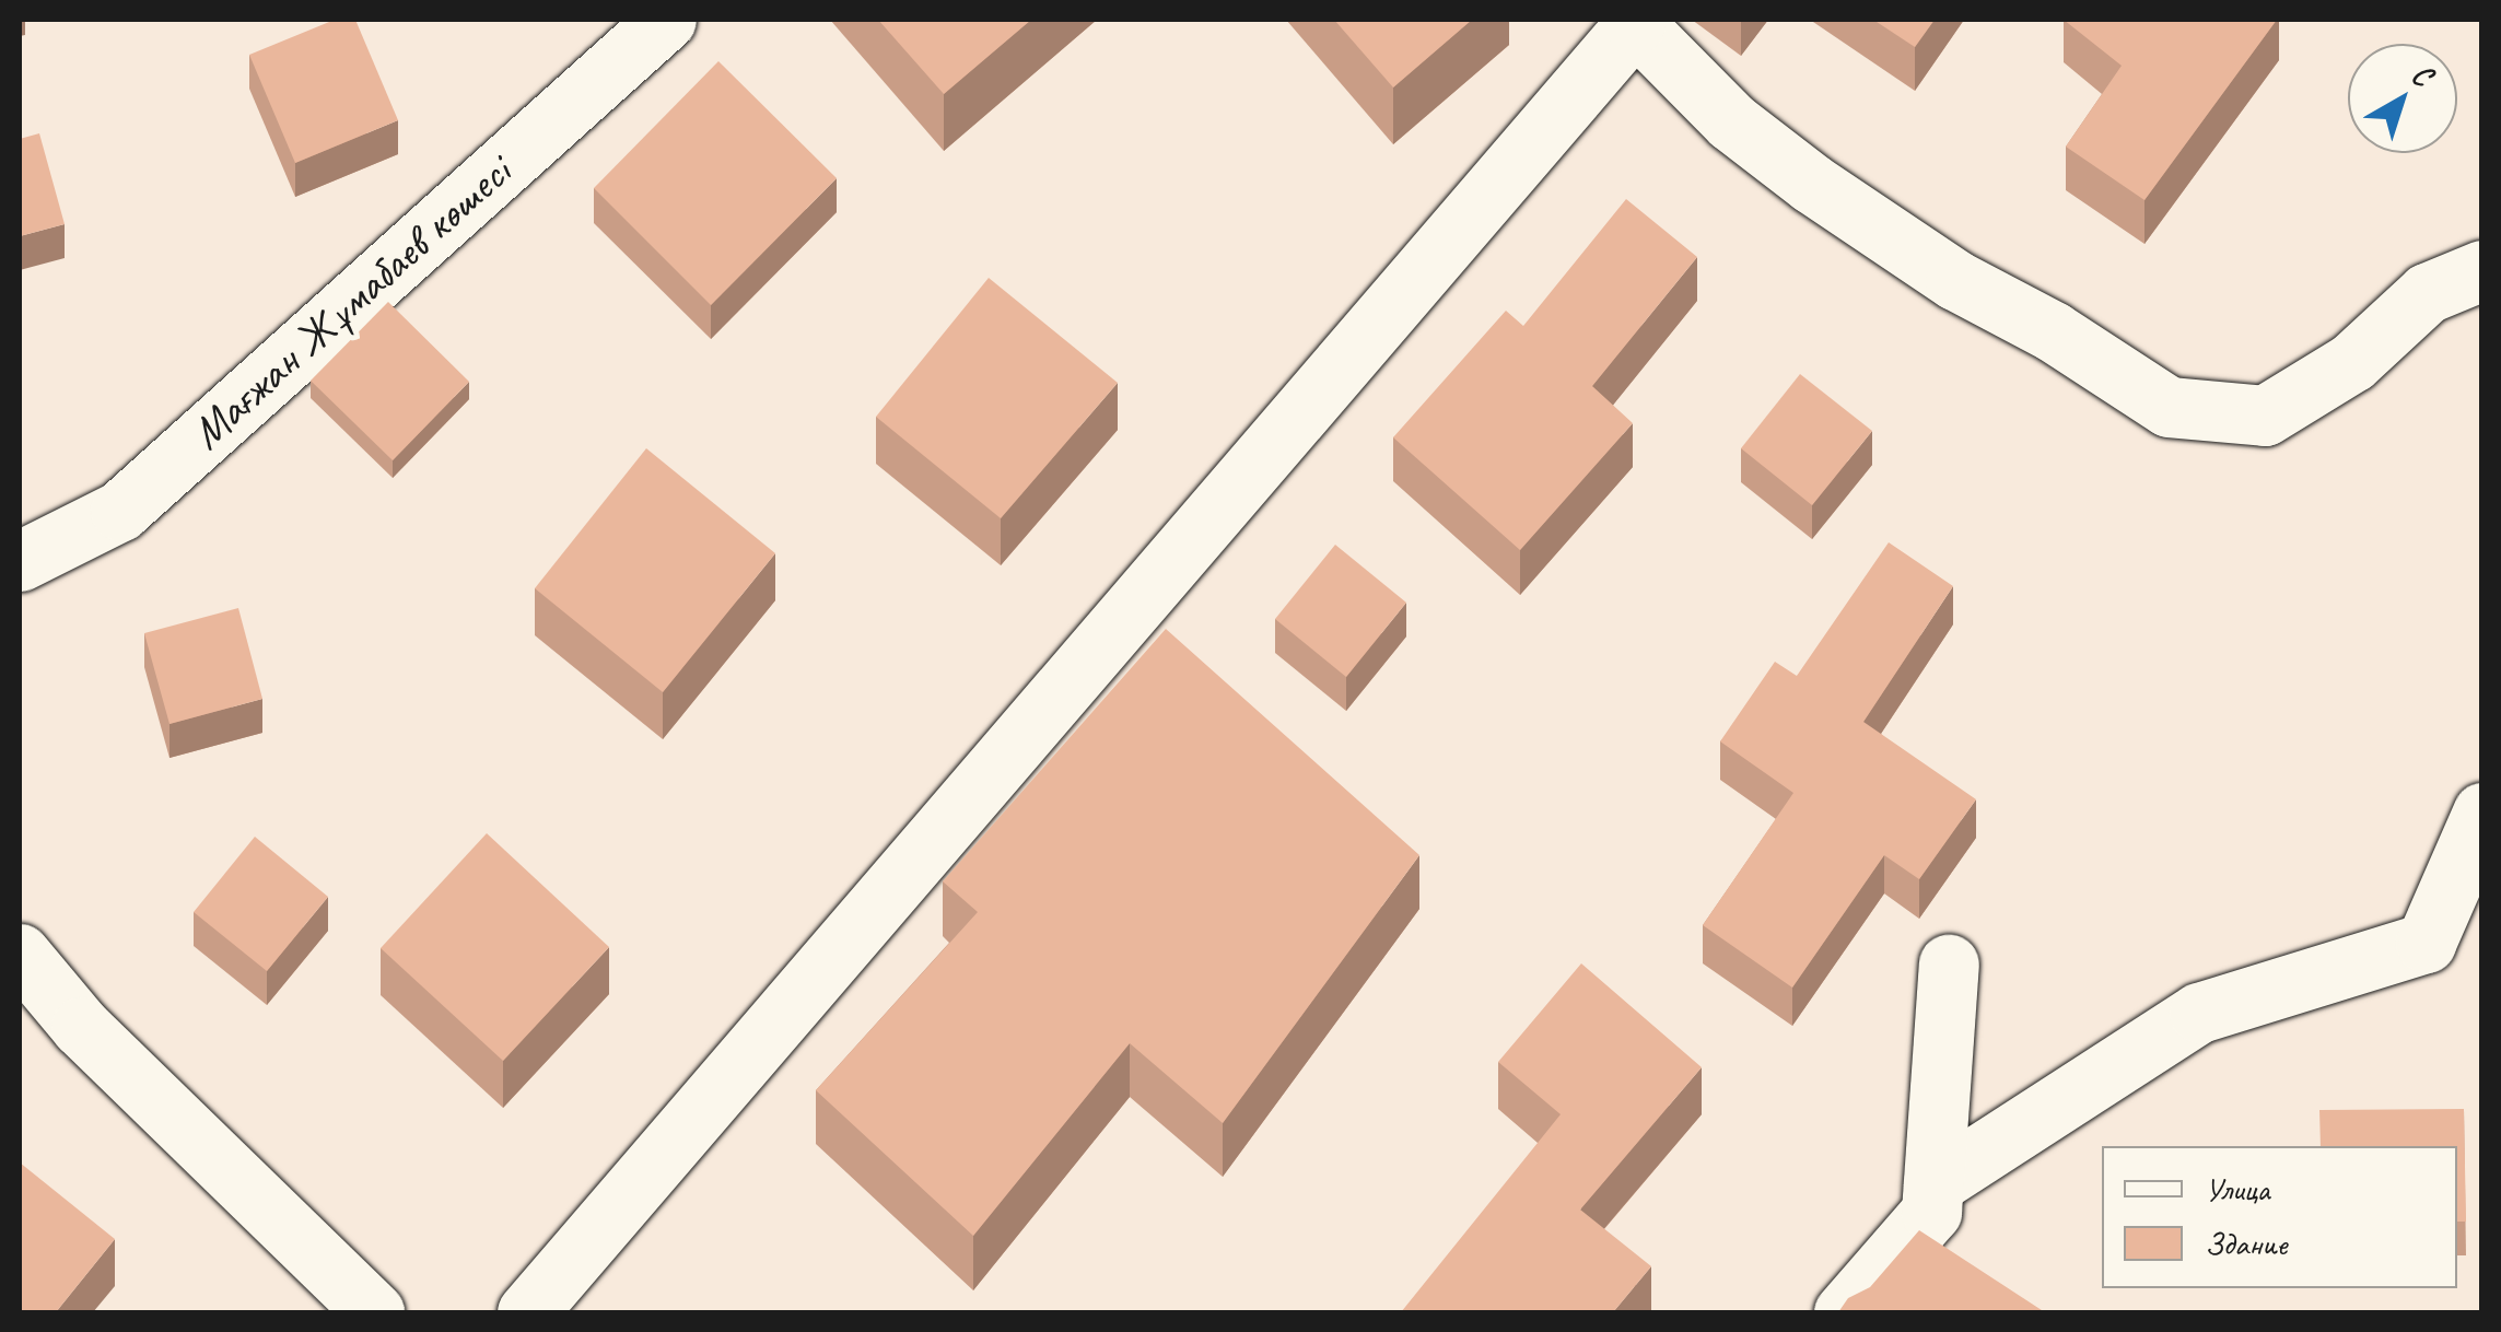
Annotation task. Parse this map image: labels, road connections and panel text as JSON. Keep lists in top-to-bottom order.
{
  "streets": {
    "street": ["Мағжан Жұмабаев көшесі"]
  },
  "legend": ["Улица", "Здание"],
  "north": "top right"
}
